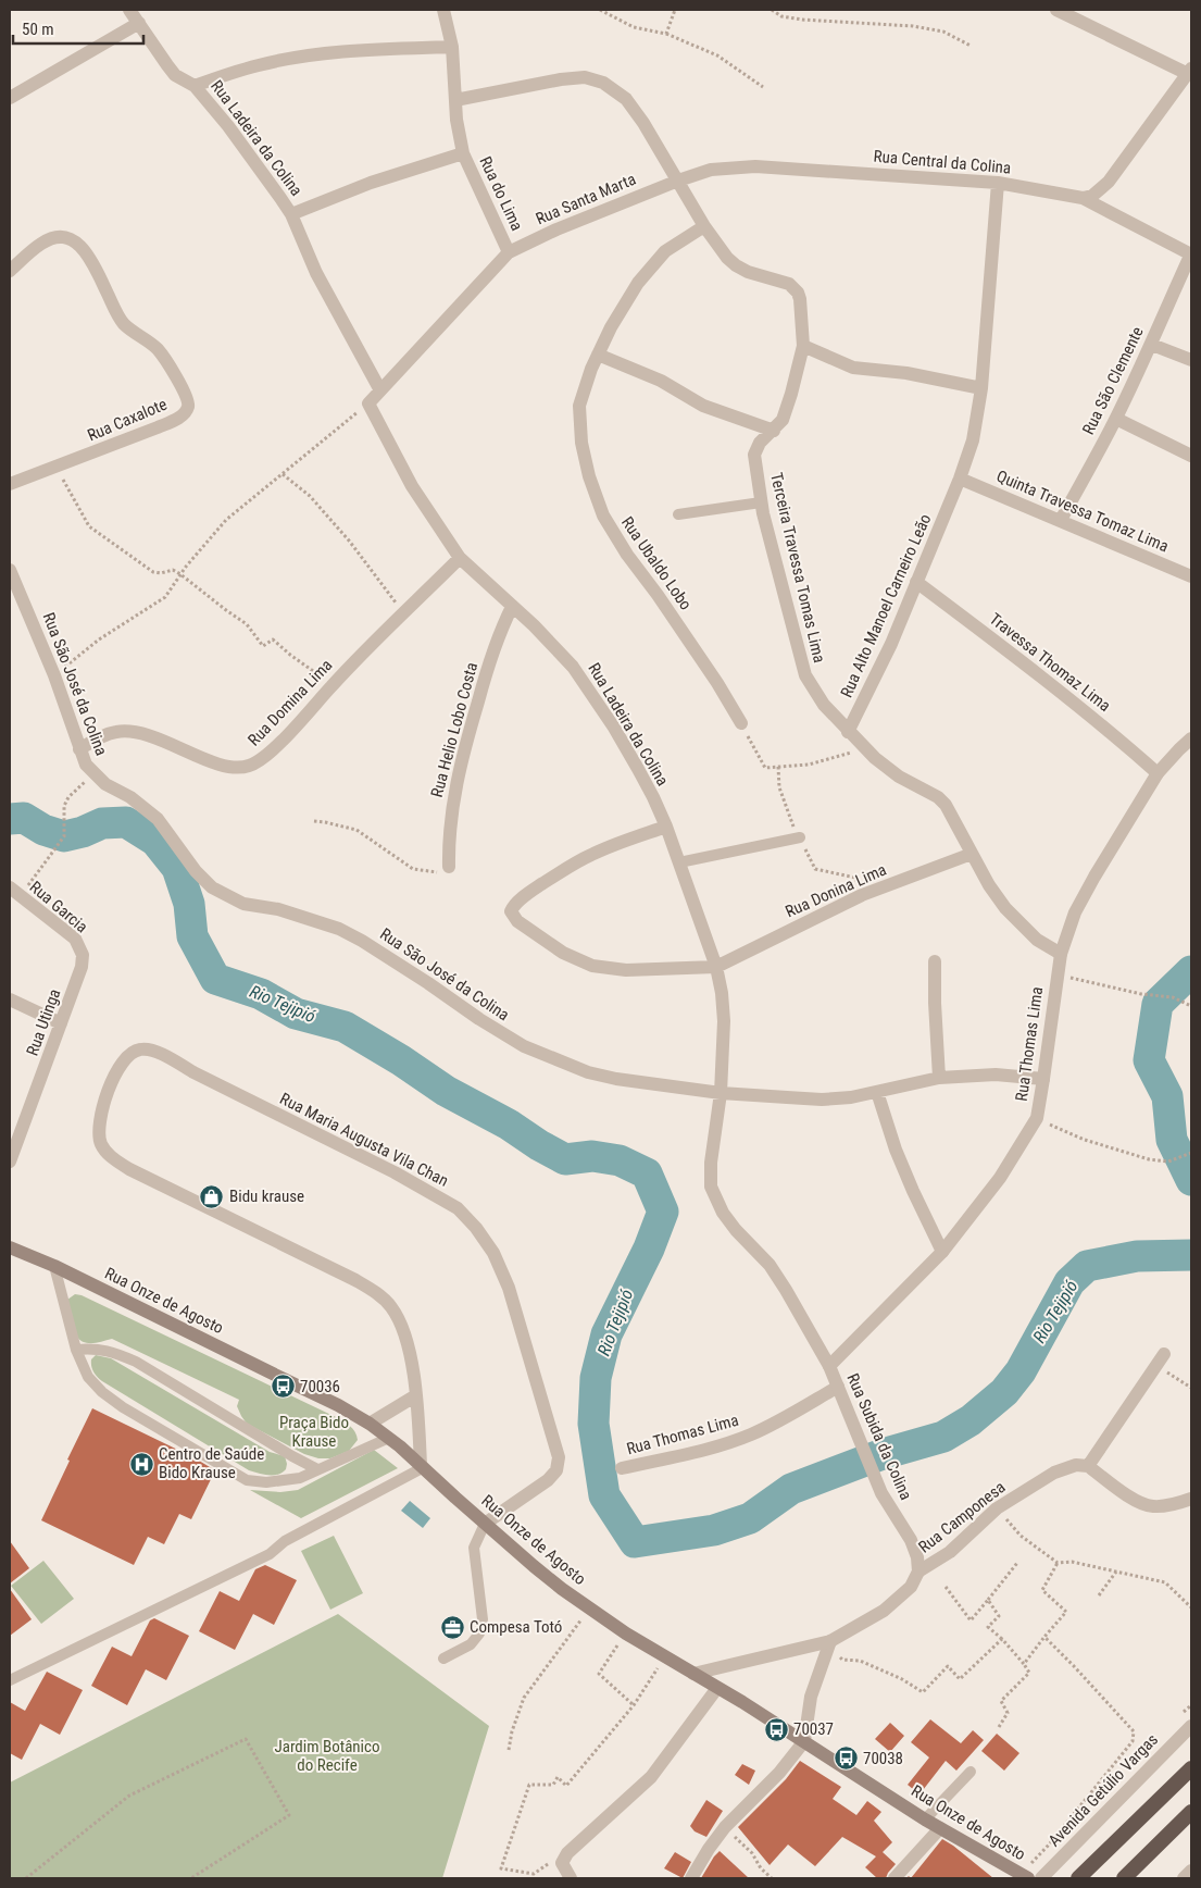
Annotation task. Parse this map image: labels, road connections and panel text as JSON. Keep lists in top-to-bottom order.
{
  "streets": {
    "main road": ["Rua Onze de Agosto"],
    "street": [
      "Rua Ladeira da Colina",
      "Rua Central da Colina",
      "Rua do Lima",
      "Rua Santa Marta",
      "Rua São Clemente",
      "Rua Caxalote",
      "Quinta Travessa Tomaz Lima",
      "Rua Ubaldo Lobo",
      "Terceira Travessa Tomas Lima",
      "Rua Alto Manoel Carneiro Leão",
      "Travessa Thomaz Lima",
      "Rua São José da Colina",
      "Rua Domina Lima",
      "Rua Helio Lobo Costa",
      "Rua Donina Lima",
      "Rua Garcia",
      "Rua Utinga",
      "Rua Thomas Lima",
      "Rua Maria Augusta Vila Chan",
      "Rua Subida da Colina",
      "Rua Camponesa",
      "Avenida Getúlio Vargas"
    ]
  },
  "crossings": [
    ["Rua Ladeira da Colina", "Rua do Lima"],
    ["Rua Ladeira da Colina", "Rua São José da Colina"],
    ["Rua Ladeira da Colina", "Rua Domina Lima"],
    ["Rua Ladeira da Colina", "Rua Helio Lobo Costa"],
    ["Rua Ladeira da Colina", "Rua Donina Lima"],
    ["Rua Ladeira da Colina", "Rua Subida da Colina"],
    ["Rua Central da Colina", "Rua Santa Marta"],
    ["Rua Central da Colina", "Rua São Clemente"],
    ["Rua Central da Colina", "Rua Alto Manoel Carneiro Leão"],
    ["Rua do Lima", "Rua Santa Marta"],
    ["Rua São Clemente", "Quinta Travessa Tomaz Lima"],
    ["Quinta Travessa Tomaz Lima", "Rua Alto Manoel Carneiro Leão"],
    ["Rua Ubaldo Lobo", "Terceira Travessa Tomas Lima"],
    ["Terceira Travessa Tomas Lima", "Rua Alto Manoel Carneiro Leão"],
    ["Rua Alto Manoel Carneiro Leão", "Travessa Thomaz Lima"],
    ["Travessa Thomaz Lima", "Rua Thomas Lima"],
    ["Rua São José da Colina", "Rua Domina Lima"],
    ["Rua São José da Colina", "Rua Thomas Lima"],
    ["Rua São José da Colina", "Rua Subida da Colina"],
    ["Rua Garcia", "Rua Utinga"],
    ["Rua Thomas Lima", "Rua Subida da Colina"],
    ["Rua Maria Augusta Vila Chan", "Rua Onze de Agosto"],
    ["Rua Subida da Colina", "Rua Camponesa"]
  ],
  "water": ["Rio Tejipió"],
  "parks": ["Praça Bido Krause", "Jardim Botânico do Recife"],
  "places": {
    "shop": ["Bidu krause"],
    "bus stop": ["70036", "70037", "70038"],
    "hospital": ["Centro de Saúde Bido Krause"],
    "office": ["Compesa Totó"]
  },
  "scale_bar": "50 m"
}
